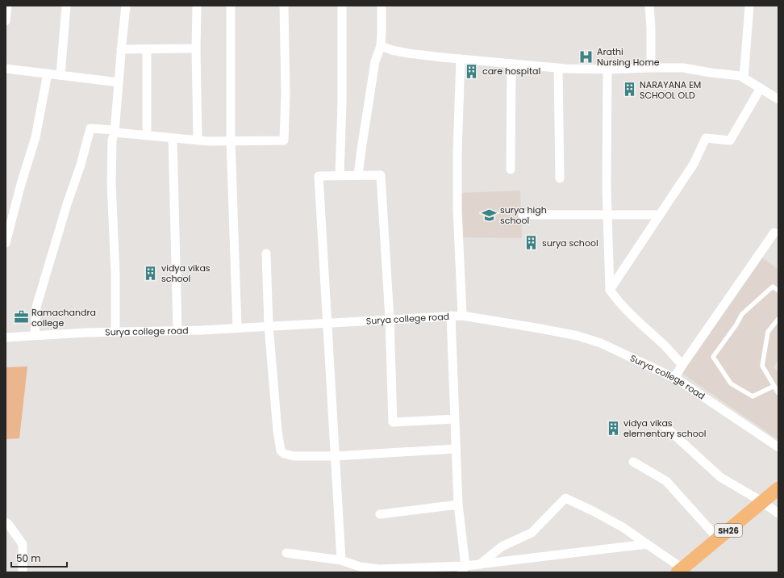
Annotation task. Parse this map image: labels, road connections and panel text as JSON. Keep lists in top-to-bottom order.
{
  "streets": {
    "main road": ["SH26"],
    "street": ["Surya college road"]
  },
  "places": {
    "hospital": ["Arathi Nursing Home"],
    "building": [
      "care hospital",
      "NARAYANA EM SCHOOL OLD",
      "surya school",
      "vidya vikas school",
      "vidya vikas elementary school"
    ],
    "school or university": ["surya high school"],
    "office": ["Ramachandra college"]
  },
  "scale_bar": "50 m"
}
